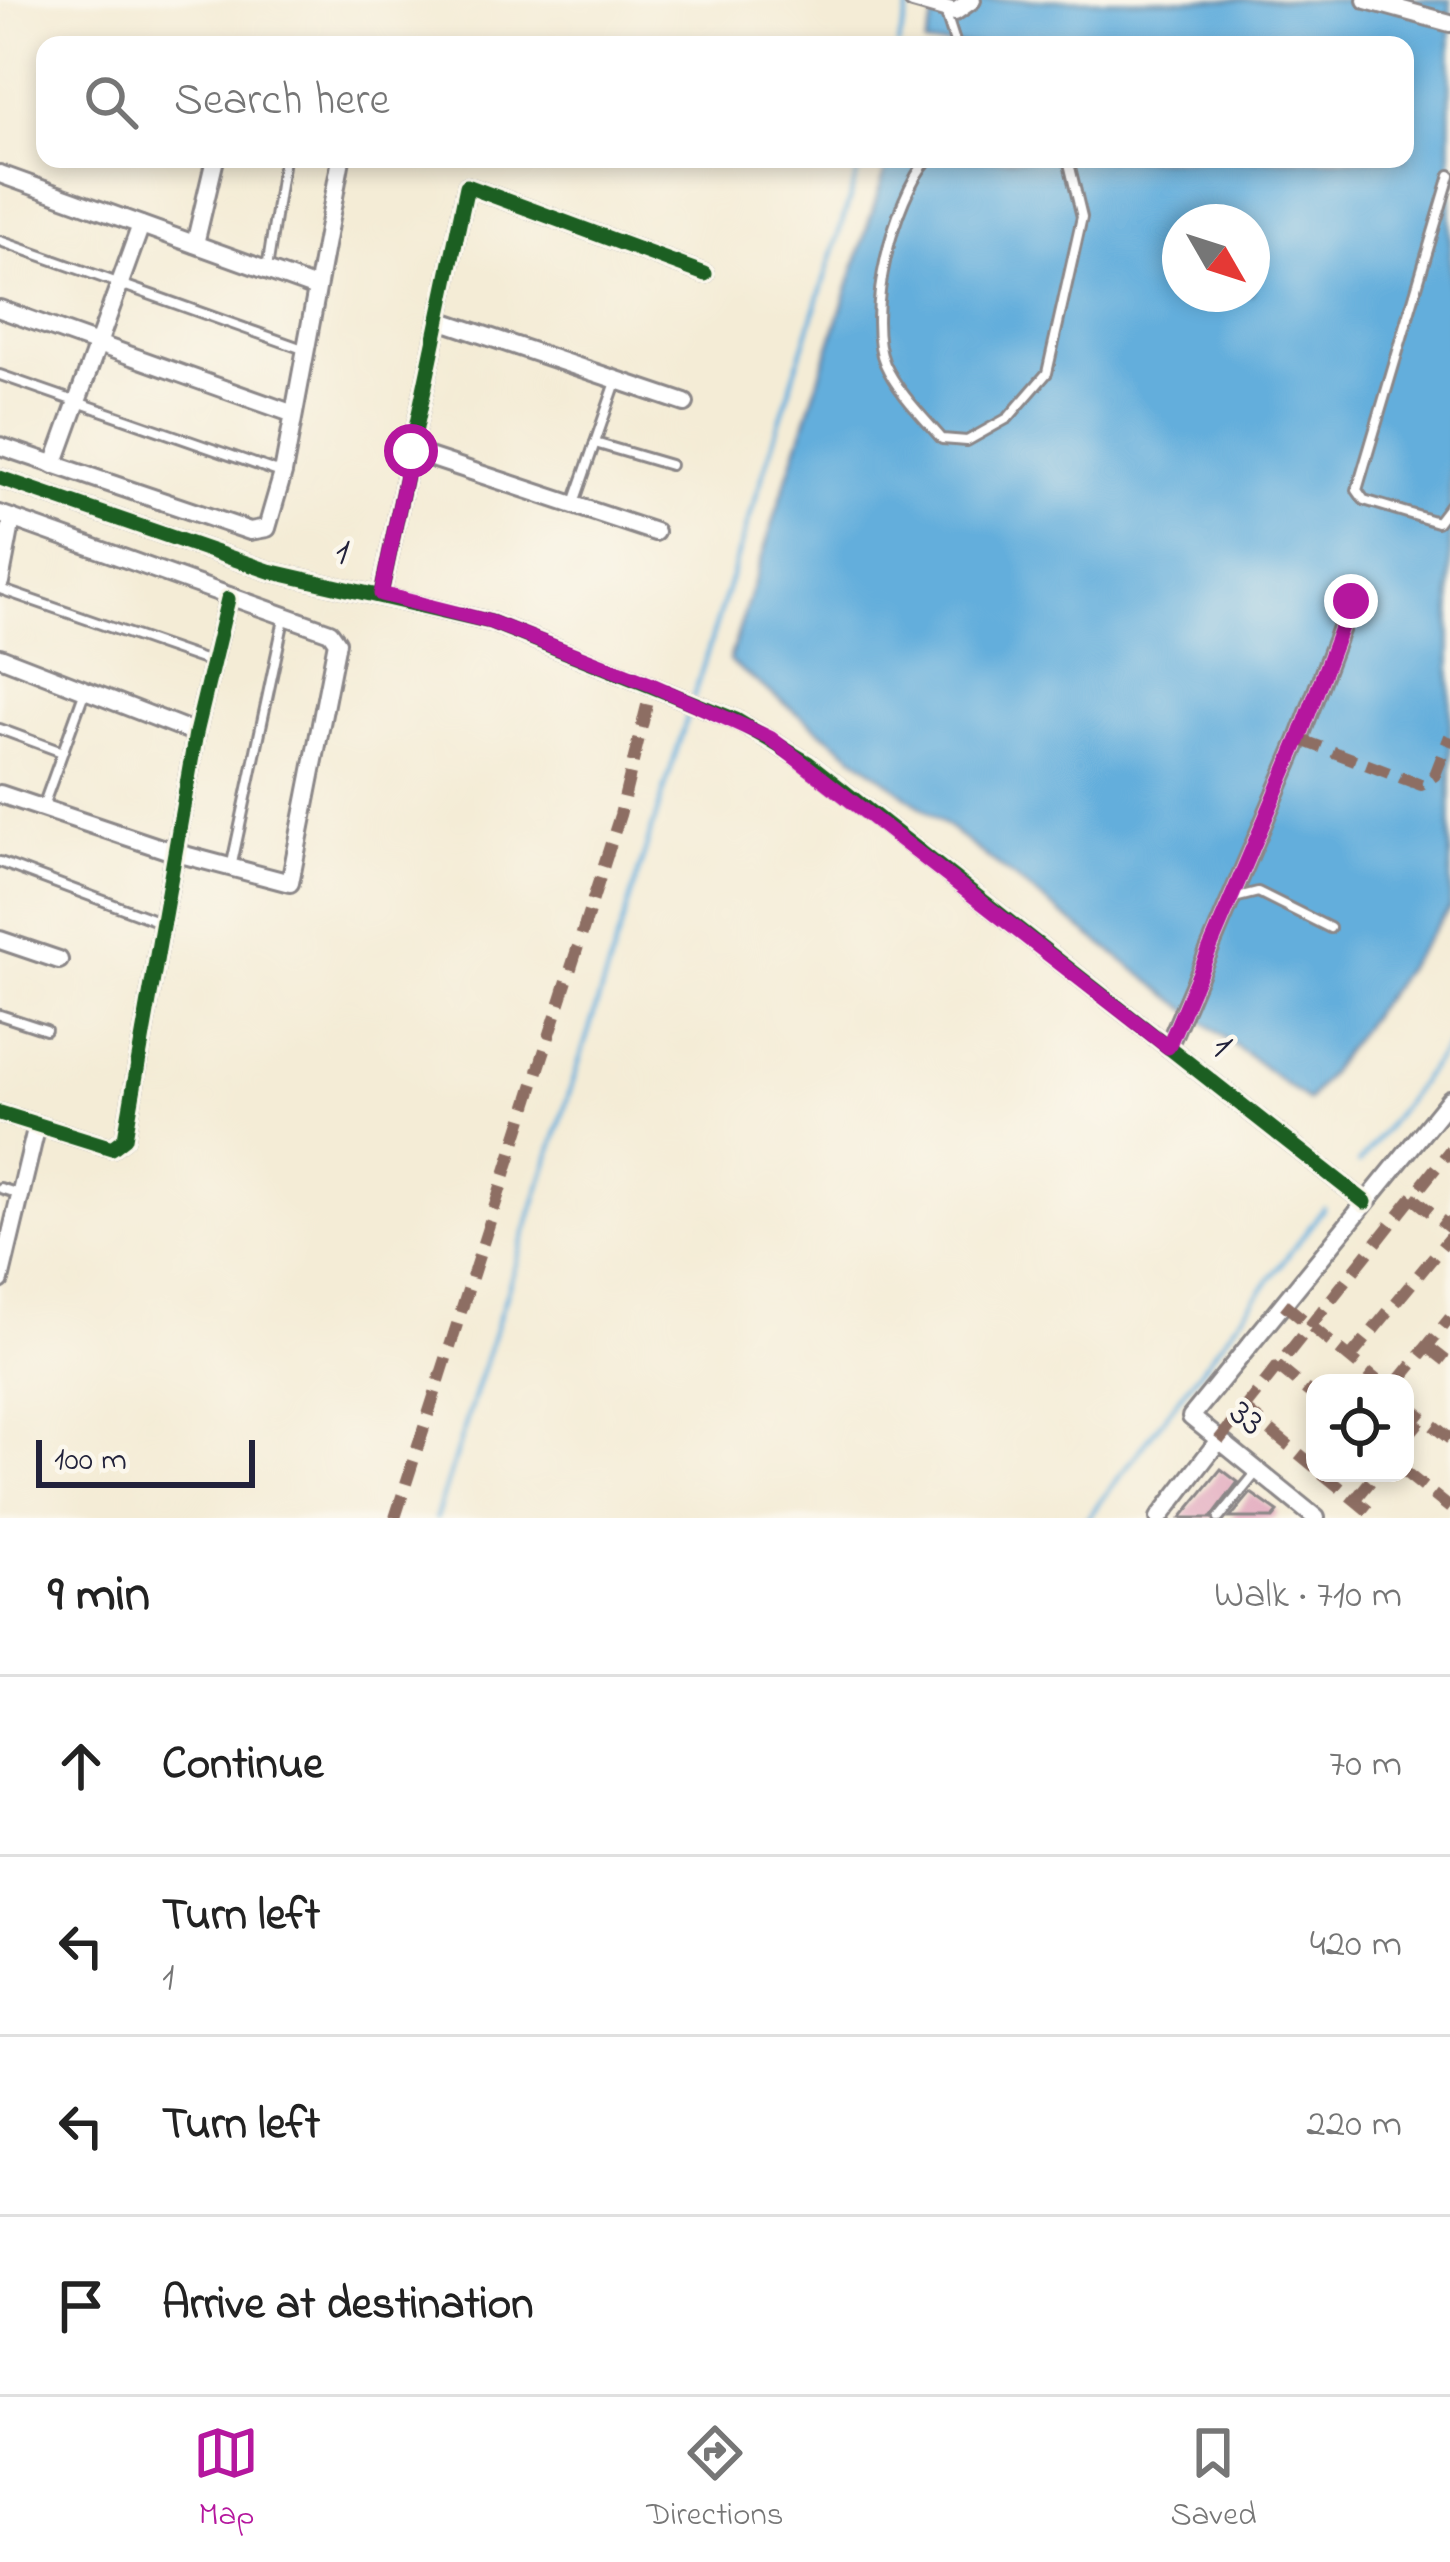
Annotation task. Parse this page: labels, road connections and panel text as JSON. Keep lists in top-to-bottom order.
{
  "streets": {
    "street": ["1", "33"]
  },
  "crossings": [
    ["1", "33"]
  ],
  "scale_bar": "100 m",
  "north": "bottom right",
  "page": {
    "search": "Search here",
    "scale": "100 m",
    "heading": ["9 min", "Walk · 710 m"],
    "list": [
      ["Continue", "70 m"],
      ["Turn left", "1", "420 m"],
      ["Turn left", "220 m"],
      "Arrive at destination"
    ],
    "nav": ["Map", "Directions", "Saved"]
  }
}
